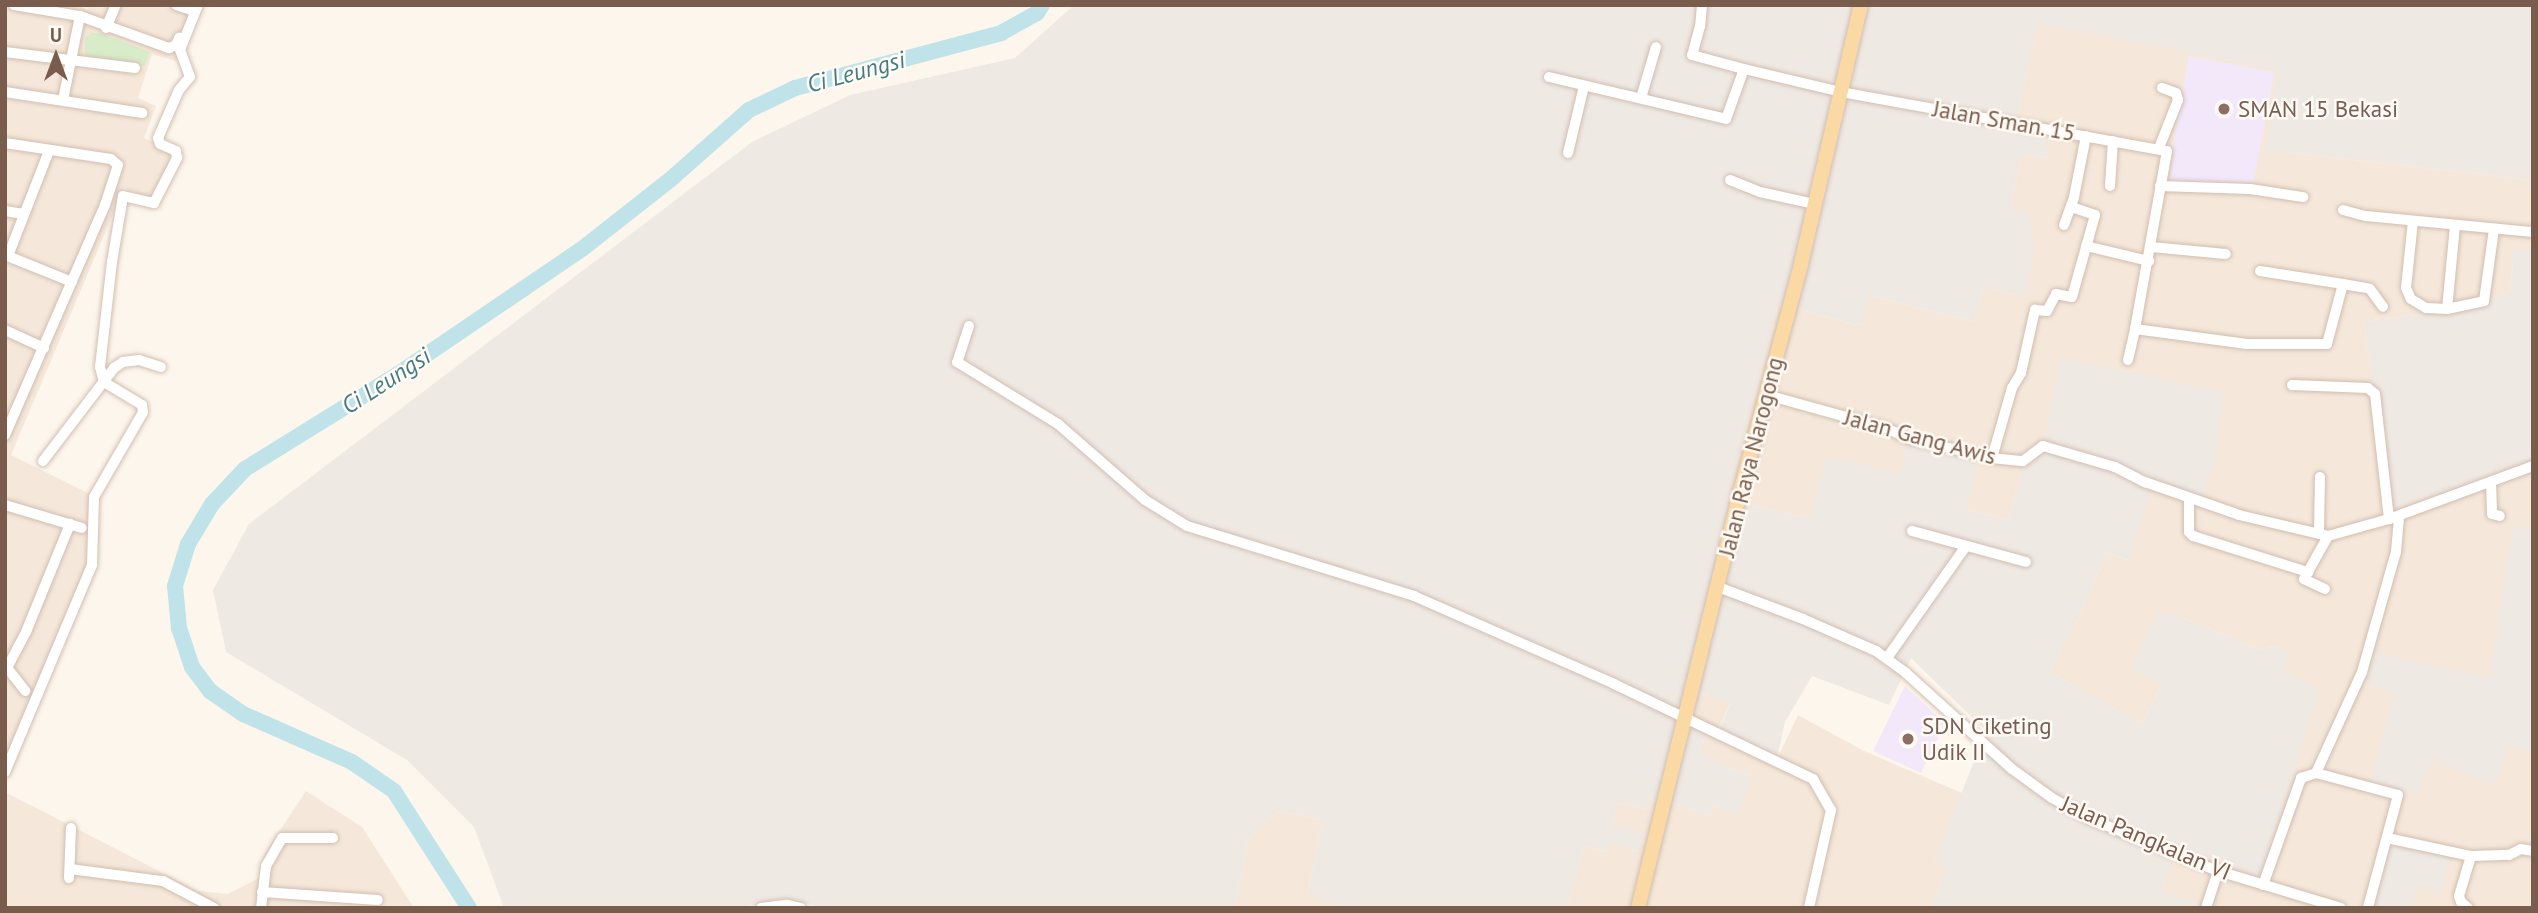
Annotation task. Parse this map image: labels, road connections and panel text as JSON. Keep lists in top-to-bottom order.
{
  "streets": {
    "main road": ["Jalan Raya Narogong"],
    "street": ["Jalan Sman. 15", "Jalan Gang Awis", "Jalan Pangkalan VI"]
  },
  "crossings": [
    ["Jalan Sman. 15", "Jalan Raya Narogong"],
    ["Jalan Gang Awis", "Jalan Raya Narogong"],
    ["Jalan Raya Narogong", "Jalan Pangkalan VI"]
  ],
  "water": ["Ci Leungsi"],
  "places": ["SMAN 15 Bekasi", "SDN Ciketing Udik II"],
  "north": "top"
}
